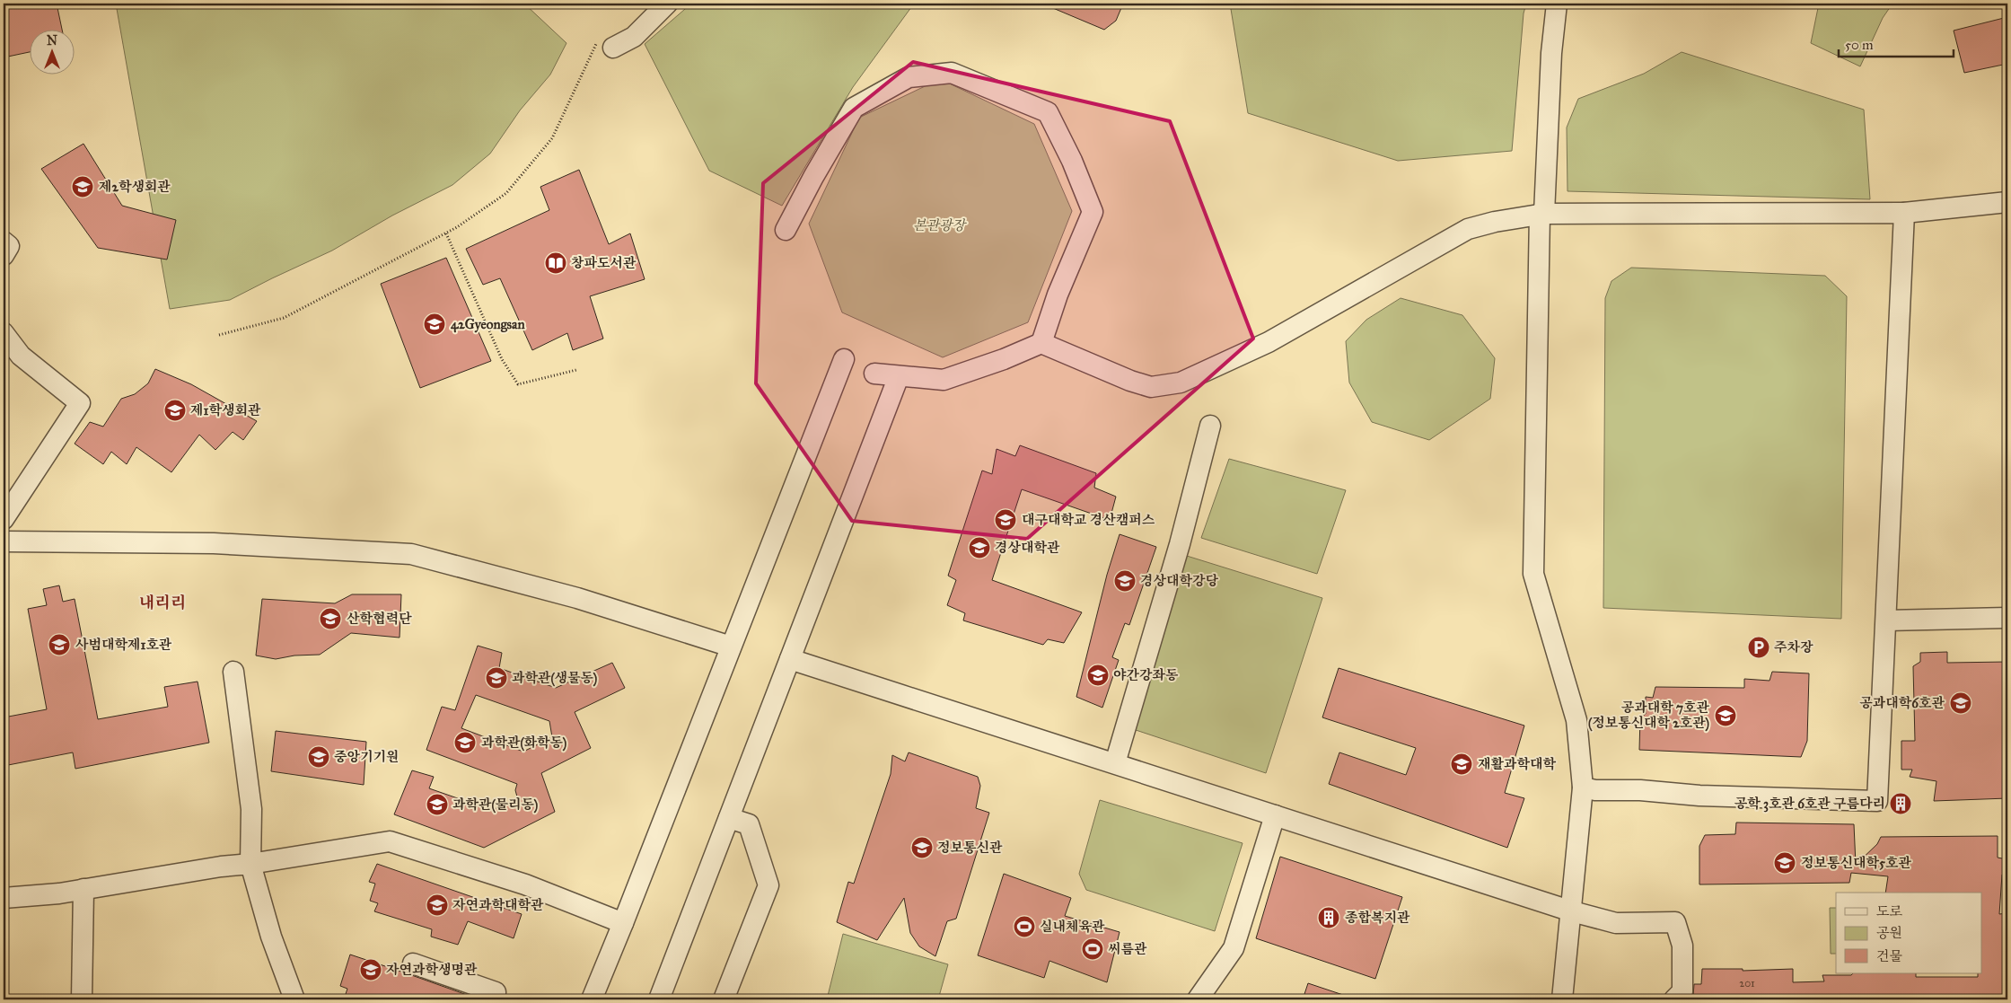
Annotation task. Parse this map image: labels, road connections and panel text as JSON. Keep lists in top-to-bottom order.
{
  "districts": ["내리리"],
  "parks": ["본관광장"],
  "places": {
    "school or university": [
      "제2학생회관",
      "42Gyeongsan",
      "제1학생회관",
      "대구대학교 경산캠퍼스",
      "경상대학관",
      "경상대학강당",
      "산학협력단",
      "사범대학제1호관",
      "야간강좌동",
      "과학관(생물동)",
      "공과대학6호관",
      "공과대학 7호관 (정보통신대학 2호관)",
      "과학관(화학동)",
      "중앙기기원",
      "재활과학대학",
      "과학관(물리동)",
      "정보통신관",
      "정보통신대학5호관",
      "자연과학대학관",
      "자연과학생명관"
    ],
    "library": ["창파도서관"],
    "parking": ["주차장"],
    "building": ["공학 3호관 6호관 구름다리", "종합복지관"],
    "sports": ["실내체육관", "씨름관"]
  },
  "house_numbers": ["201"],
  "legend": ["도로", "공원", "건물"],
  "scale_bar": "50 m",
  "north": "top"
}
